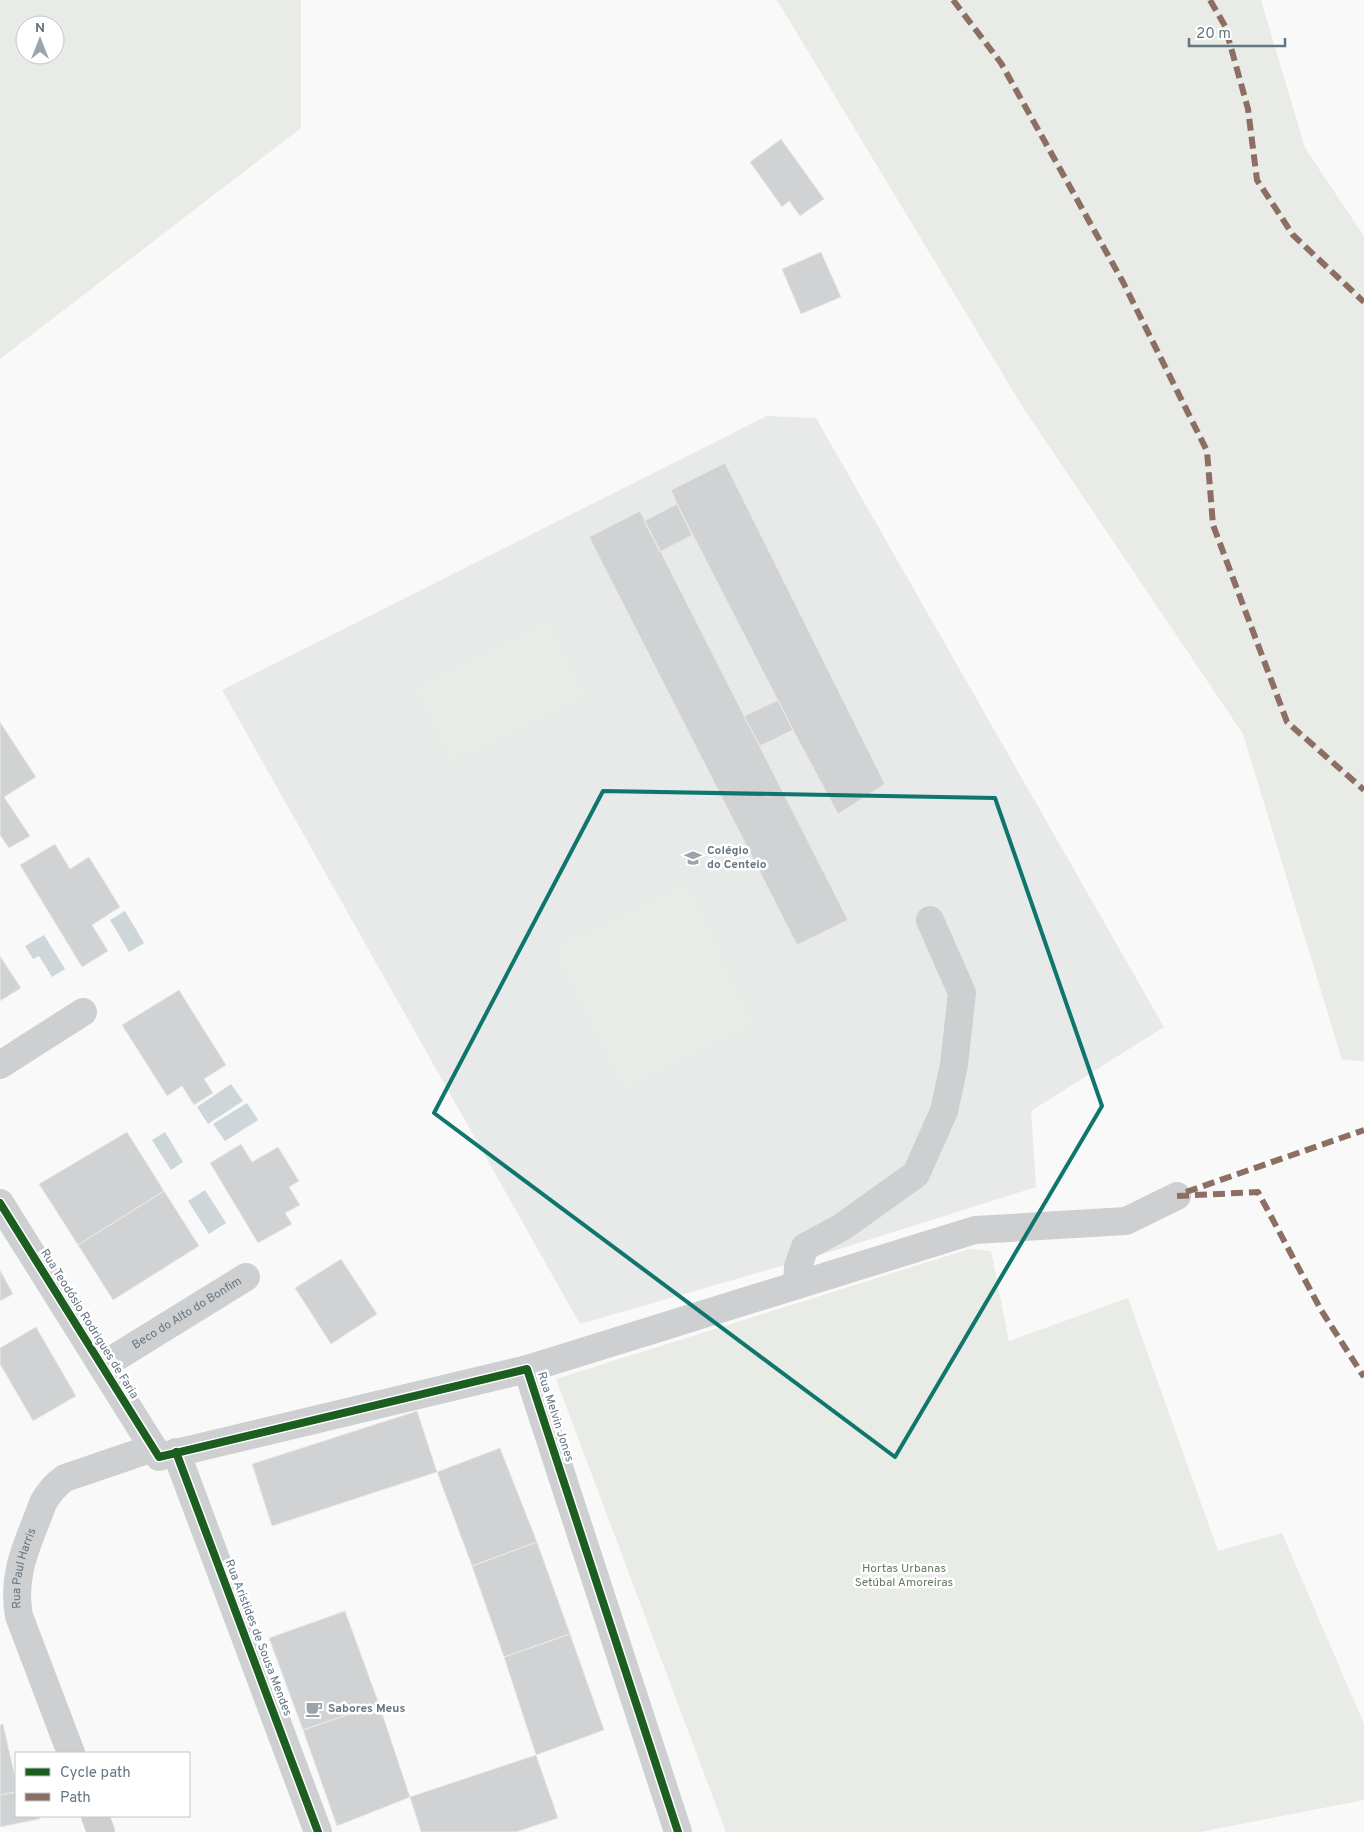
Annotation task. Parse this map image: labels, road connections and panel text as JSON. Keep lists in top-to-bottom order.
{
  "streets": {
    "street": [
      "Beco do Alto do Bonfim",
      "Rua Teodósio Rodrigues de Faria",
      "Rua Melvin Jones",
      "Rua Paul Harris",
      "Rua Aristides de Sousa Mendes"
    ]
  },
  "crossings": [
    ["Beco do Alto do Bonfim", "Rua Teodósio Rodrigues de Faria"],
    ["Rua Teodósio Rodrigues de Faria", "Rua Melvin Jones"],
    ["Rua Teodósio Rodrigues de Faria", "Rua Paul Harris"],
    ["Rua Teodósio Rodrigues de Faria", "Rua Aristides de Sousa Mendes"],
    ["Rua Melvin Jones", "Rua Paul Harris"],
    ["Rua Melvin Jones", "Rua Aristides de Sousa Mendes"],
    ["Rua Paul Harris", "Rua Aristides de Sousa Mendes"]
  ],
  "parks": ["Hortas Urbanas Setúbal Amoreiras"],
  "places": {
    "school or university": ["Colégio do Centeio"],
    "cafe": ["Sabores Meus"]
  },
  "legend": ["Cycle path", "Path"],
  "scale_bar": "20 m",
  "north": "top"
}
